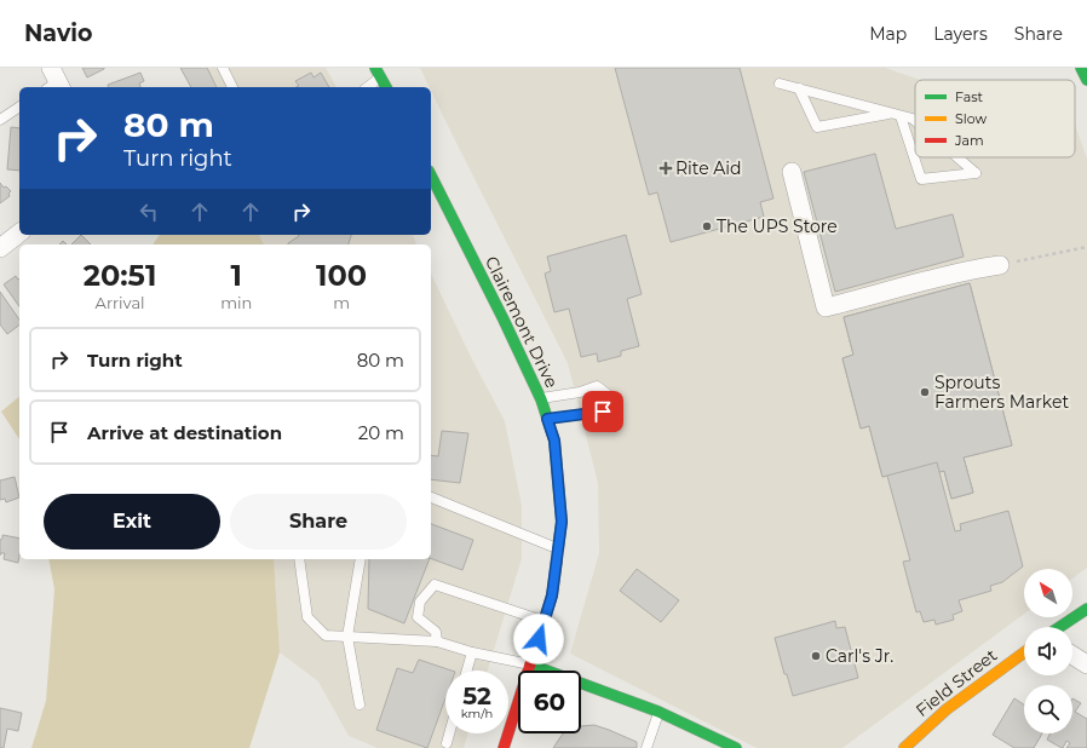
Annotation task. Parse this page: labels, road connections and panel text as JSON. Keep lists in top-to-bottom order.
{
  "streets": {
    "main road": ["Clairemont Drive", "Field Street"]
  },
  "places": {
    "health": ["Rite Aid"],
    "other": ["The UPS Store", "Sprouts Farmers Market", "Carl's Jr."]
  },
  "legend": ["Fast", "Slow", "Jam"],
  "north": "top left",
  "page": {
    "header": "Navio",
    "nav": ["Map", "Layers", "Share"],
    "turn": ["80 m", "Turn right"],
    "eta": [
      "20:51",
      "Arrival",
      "1",
      "min",
      "100",
      "m"
    ],
    "list": [
      {
        "name": "Turn right",
        "value": "80 m"
      },
      {
        "name": "Arrive at destination",
        "value": "20 m"
      }
    ],
    "buttons": ["Exit", "Share"],
    "speed": "52 km/h",
    "limit": "60"
  }
}
